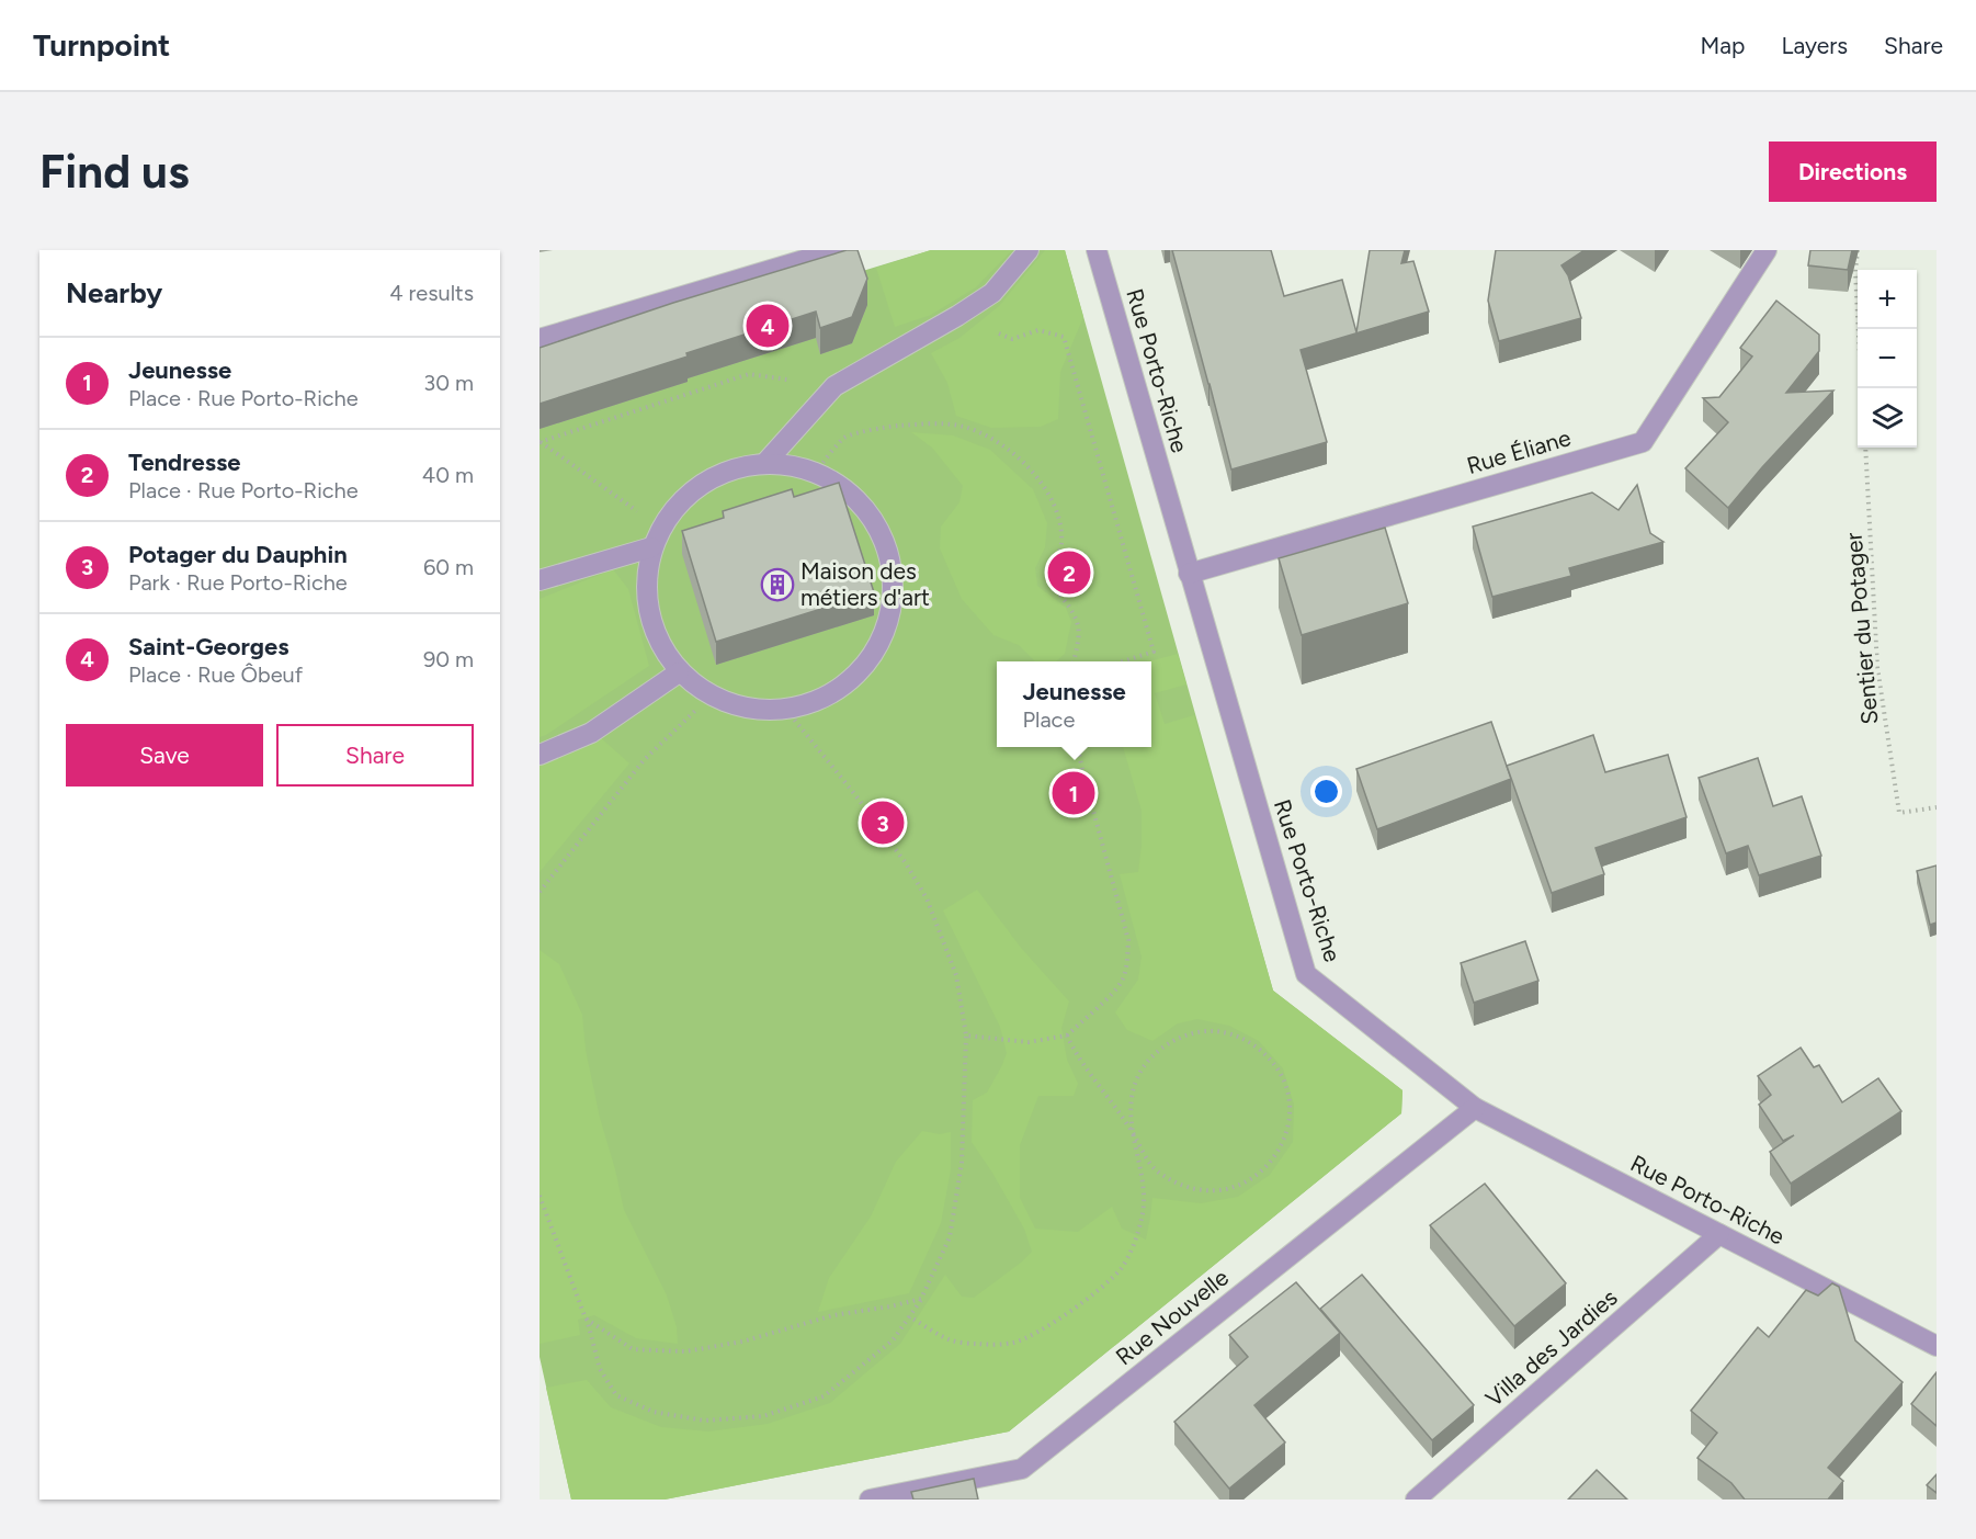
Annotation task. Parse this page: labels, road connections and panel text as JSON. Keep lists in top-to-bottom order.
{
  "streets": {
    "street": [
      "Rue Porto-Riche",
      "Rue Éliane",
      "Rue Nouvelle",
      "Villa des Jardies"
    ],
    "path": ["Sentier du Potager"]
  },
  "crossings": [
    ["Rue Porto-Riche", "Rue Éliane"],
    ["Rue Porto-Riche", "Rue Nouvelle"],
    ["Rue Porto-Riche", "Villa des Jardies"]
  ],
  "places": {
    "building": ["Maison des métiers d'art"]
  },
  "page": {
    "header": "Turnpoint",
    "nav": ["Map", "Layers", "Share"],
    "buttons": [
      "Directions",
      ["Save", "Share"]
    ],
    "title": "Find us",
    "heading": ["Nearby", "4 results"],
    "map_buttons": ["+", "−"],
    "pins": [
      "4",
      "2",
      "1",
      "3"
    ],
    "list": [
      {
        "mark": "1",
        "name": "Jeunesse",
        "note": "Place · Rue Porto-Riche",
        "value": "30 m"
      },
      {
        "mark": "2",
        "name": "Tendresse",
        "note": "Place · Rue Porto-Riche",
        "value": "40 m"
      },
      {
        "mark": "3",
        "name": "Potager du Dauphin",
        "note": "Park · Rue Porto-Riche",
        "value": "60 m"
      },
      {
        "mark": "4",
        "name": "Saint-Georges",
        "note": "Place · Rue Ôbeuf",
        "value": "90 m"
      }
    ],
    "popup": ["Jeunesse", "Place"]
  }
}
